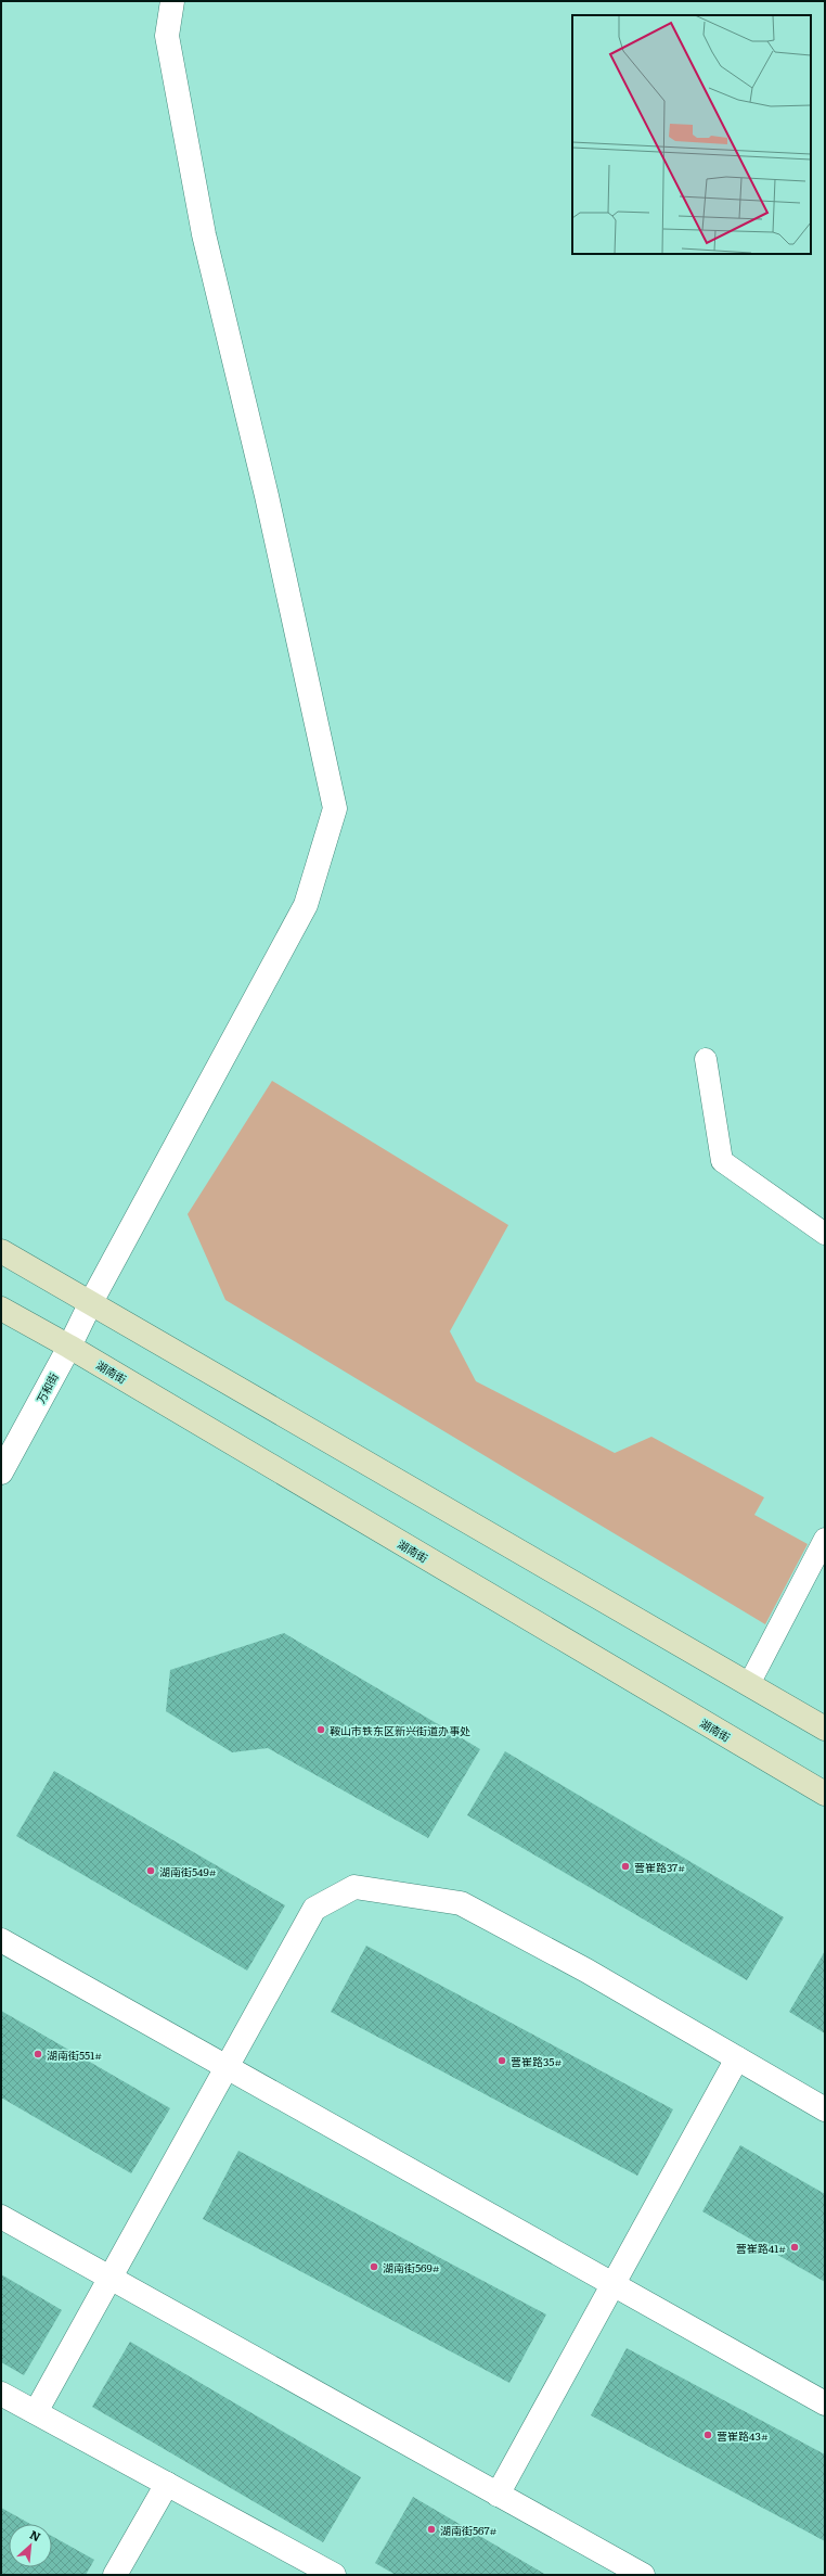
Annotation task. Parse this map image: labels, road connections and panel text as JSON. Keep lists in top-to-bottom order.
{
  "streets": {
    "main road": ["湖南街"],
    "street": ["万和街"]
  },
  "crossings": [
    ["湖南街", "万和街"]
  ],
  "places": [
    "鞍山市铁东区新兴街道办事处",
    "营崔路37#",
    "湖南街549#",
    "湖南街551#",
    "营崔路35#",
    "营崔路41#",
    "湖南街569#",
    "营崔路43#",
    "湖南街567#"
  ],
  "north": "top right"
}
